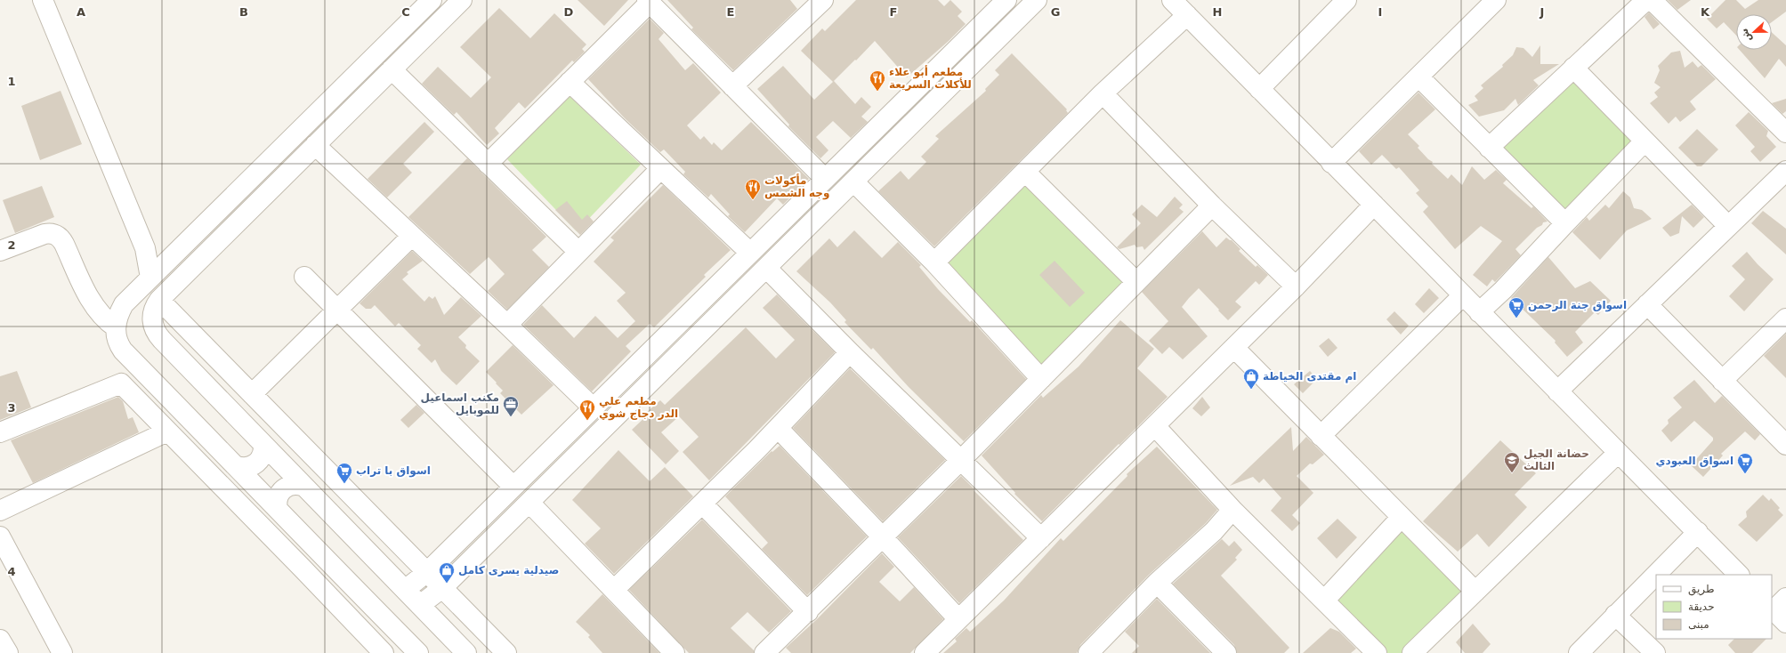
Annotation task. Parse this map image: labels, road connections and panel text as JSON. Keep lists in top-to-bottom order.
{
  "places": {
    "restaurant": ["مطعم أبو علاء للأكلات السريعة", "مأكولات وجه الشمس", "مطعم علي الدر دجاج شوي"],
    "supermarket": ["اسواق جنة الرحمن", "اسواق العبودي", "اسواق با تراب"],
    "shop": ["ام مقتدى الخياطة", "صيدلية يسرى كامل"],
    "office": ["مكنب اسماعيل للموبايل"],
    "school or university": ["حضانة الجيل الثالث"]
  },
  "legend": ["طريق", "حديقة", "مبنى"],
  "north": "left",
  "grid": {
    "columns": [
      "A",
      "B",
      "C",
      "D",
      "E",
      "F",
      "G",
      "H",
      "I",
      "J",
      "K"
    ],
    "rows": [
      "1",
      "2",
      "3",
      "4"
    ]
  }
}
